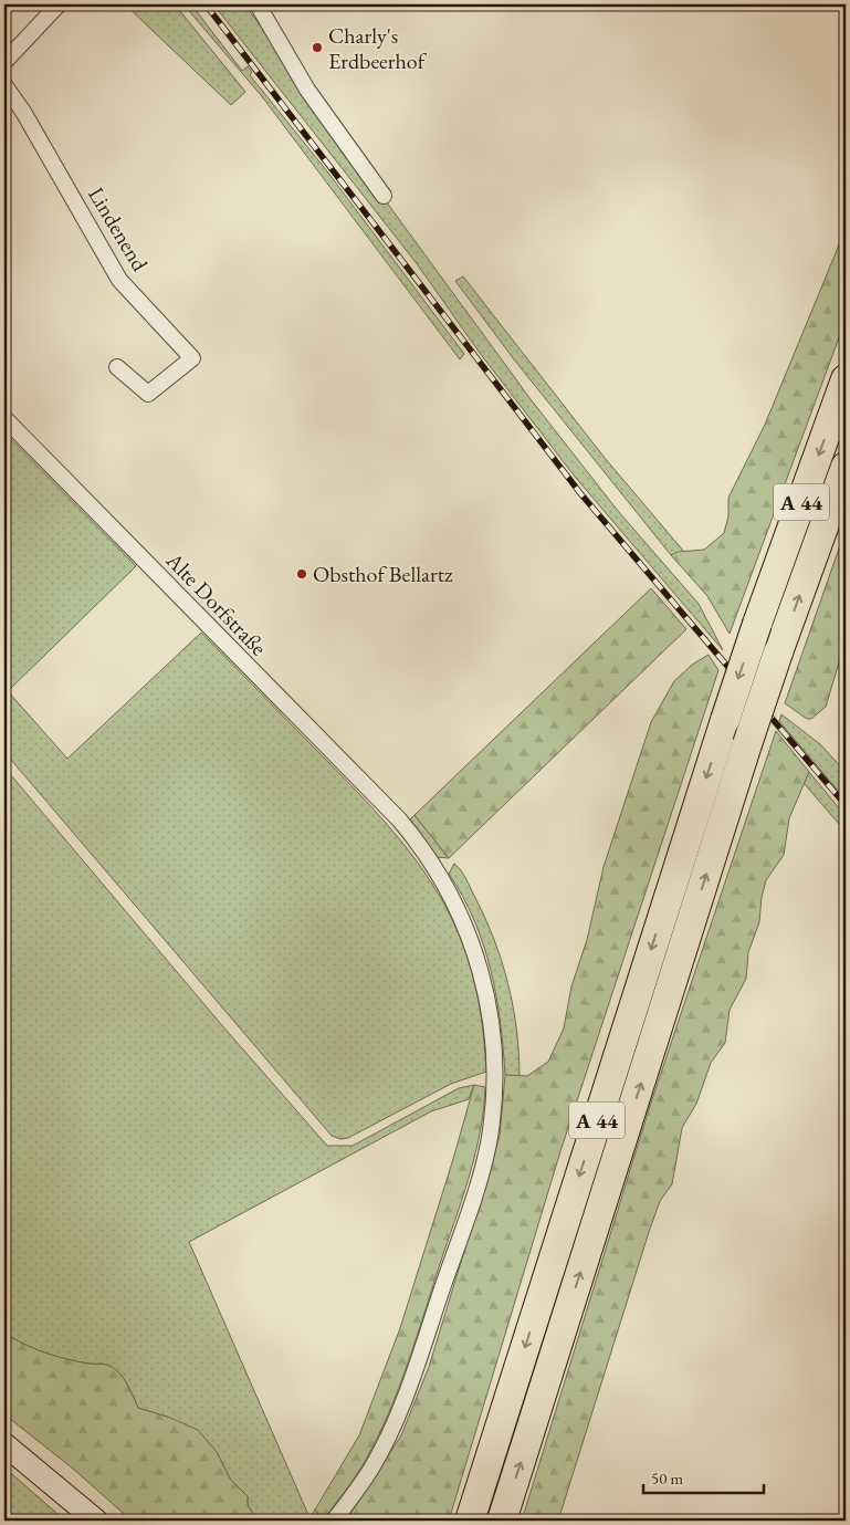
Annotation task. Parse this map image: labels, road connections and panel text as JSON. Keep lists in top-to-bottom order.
{
  "streets": {
    "highway": ["A 44"],
    "street": ["Lindenend", "Alte Dorfstraße"]
  },
  "places": ["Charly's Erdbeerhof", "Obsthof Bellartz"],
  "scale_bar": "50 m"
}
